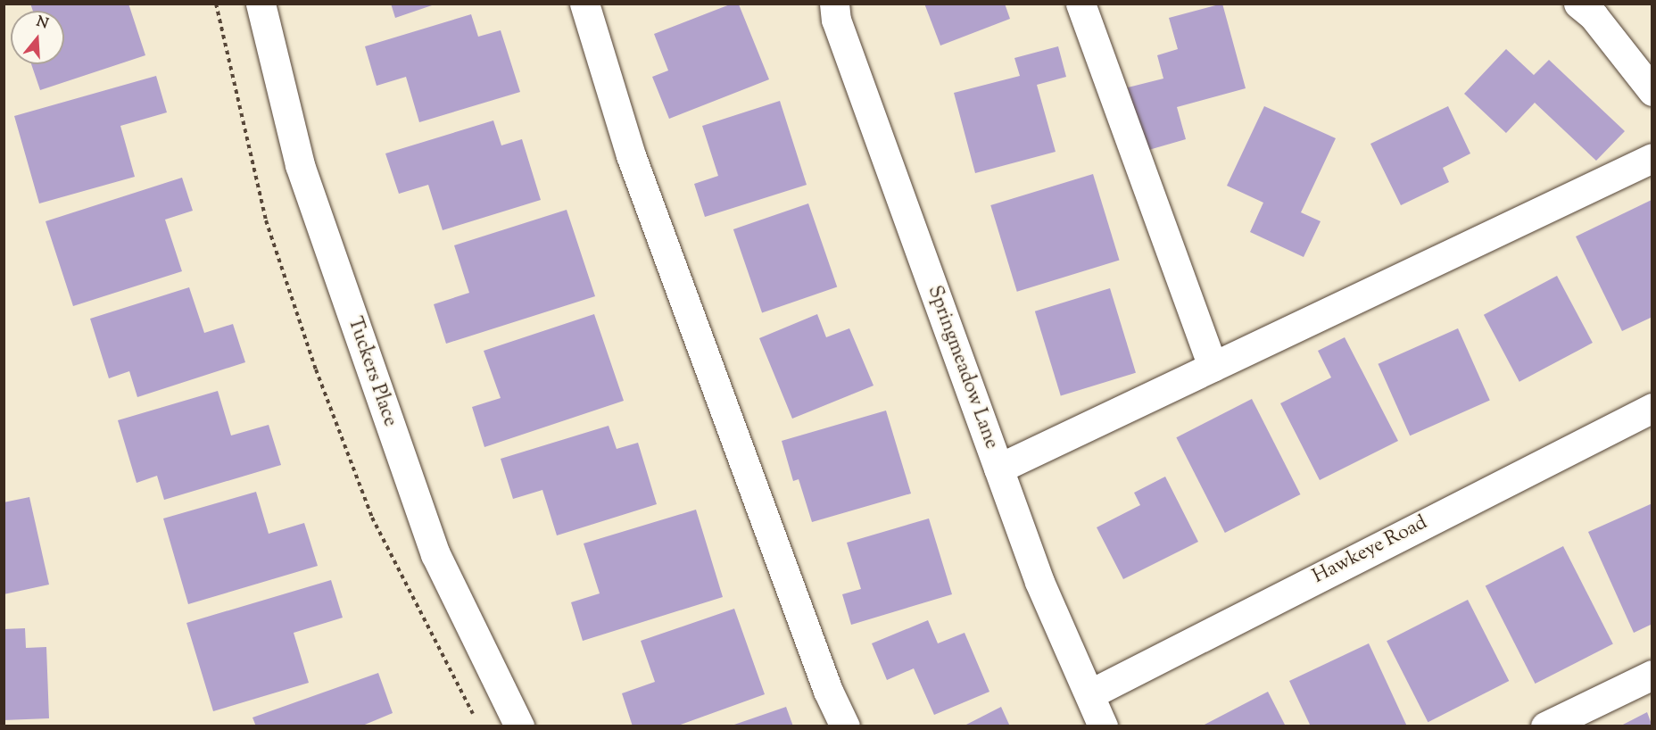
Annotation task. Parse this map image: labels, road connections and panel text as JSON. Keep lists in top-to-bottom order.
{
  "streets": {
    "street": ["Springmeadow Lane", "Tuckers Place", "Hawkeye Road"]
  },
  "crossings": [
    ["Springmeadow Lane", "Hawkeye Road"]
  ],
  "north": "top"
}
